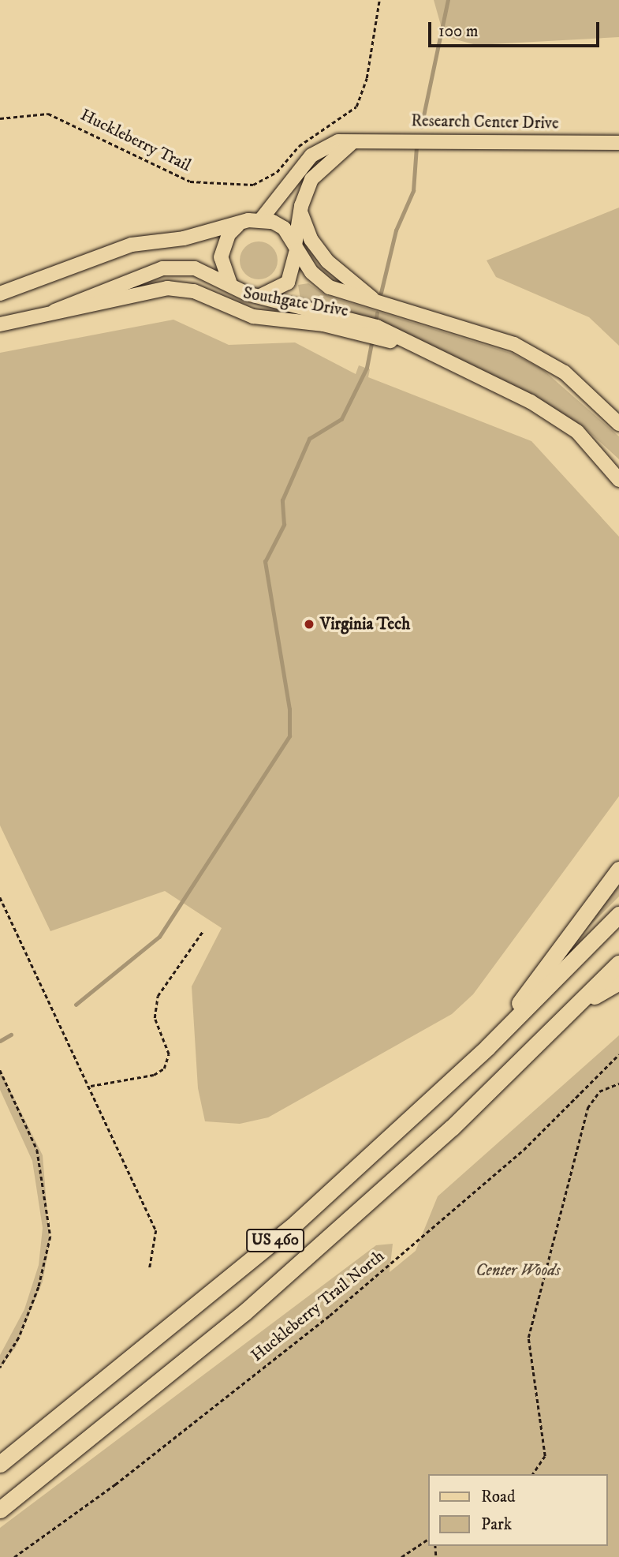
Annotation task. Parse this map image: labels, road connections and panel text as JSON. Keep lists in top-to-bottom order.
{
  "streets": {
    "highway": ["US 460"],
    "main road": ["Research Center Drive", "Southgate Drive"],
    "path": ["Huckleberry Trail", "Huckleberry Trail North"]
  },
  "crossings": [
    ["Research Center Drive", "Southgate Drive"]
  ],
  "parks": ["Center Woods"],
  "places": ["Virginia Tech"],
  "legend": ["Road", "Park"],
  "scale_bar": "100 m"
}
